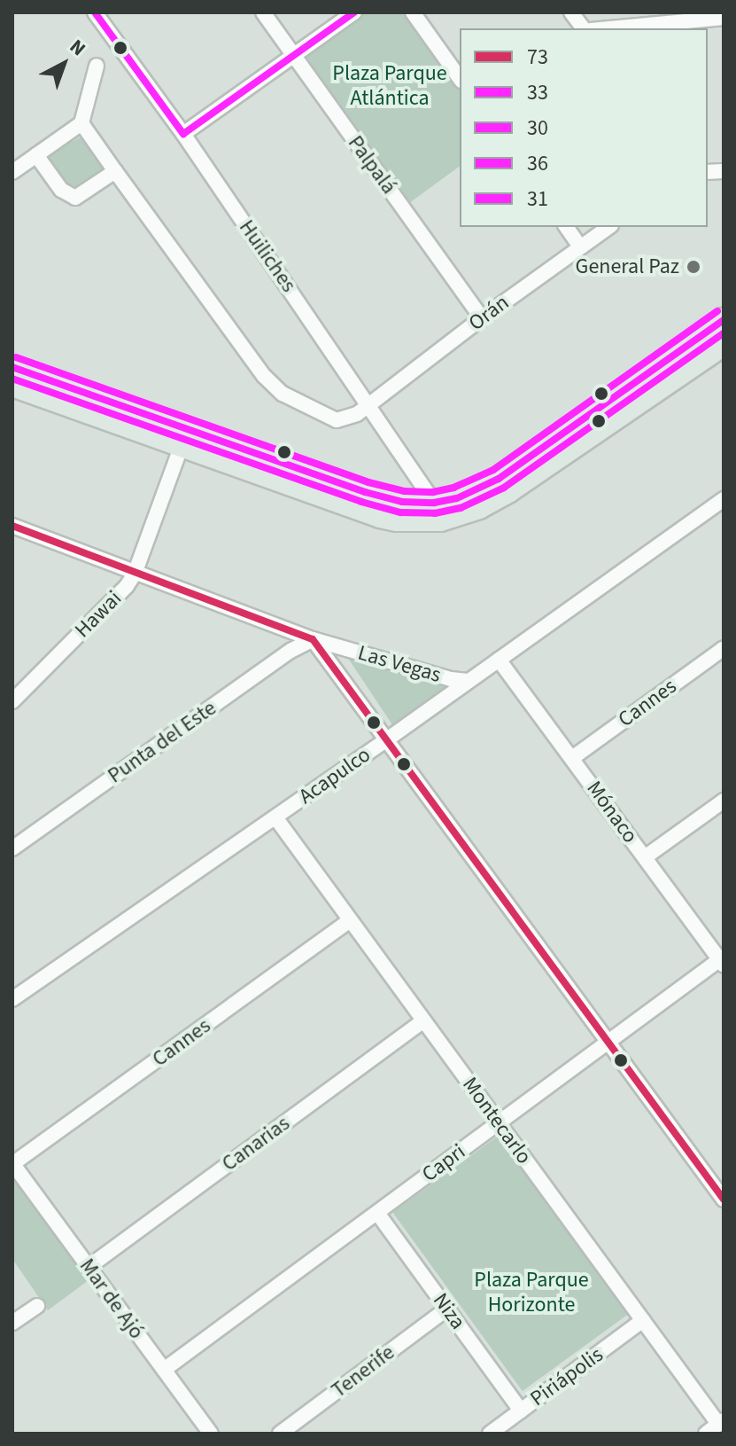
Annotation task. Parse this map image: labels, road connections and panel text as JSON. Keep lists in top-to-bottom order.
{
  "streets": {
    "street": [
      "Palpalá",
      "Huiliches",
      "Orán",
      "Hawai",
      "Las Vegas",
      "Cannes",
      "Punta del Este",
      "Acapulco",
      "Mónaco",
      "Montecarlo",
      "Canarias",
      "Capri",
      "Mar de Ajó",
      "Niza",
      "Tenerife",
      "Piriápolis"
    ]
  },
  "crossings": [
    ["Palpalá", "Orán"],
    ["Huiliches", "Orán"],
    ["Hawai", "Las Vegas"],
    ["Las Vegas", "Punta del Este"],
    ["Las Vegas", "Acapulco"],
    ["Cannes", "Mónaco"],
    ["Cannes", "Montecarlo"],
    ["Cannes", "Mar de Ajó"],
    ["Acapulco", "Mónaco"],
    ["Acapulco", "Montecarlo"],
    ["Mónaco", "Capri"],
    ["Montecarlo", "Canarias"],
    ["Montecarlo", "Capri"],
    ["Montecarlo", "Piriápolis"],
    ["Canarias", "Mar de Ajó"],
    ["Capri", "Mar de Ajó"],
    ["Capri", "Niza"],
    ["Niza", "Tenerife"],
    ["Niza", "Piriápolis"]
  ],
  "parks": ["Plaza Parque Atlántica", "Plaza Parque Horizonte"],
  "places": ["General Paz"],
  "lines": [
    "transit line 31",
    "transit line 36",
    "transit line 33",
    "transit line 30",
    "transit line 73"
  ],
  "legend": [
    "73",
    "33",
    "30",
    "36",
    "31"
  ],
  "north": "top right"
}
